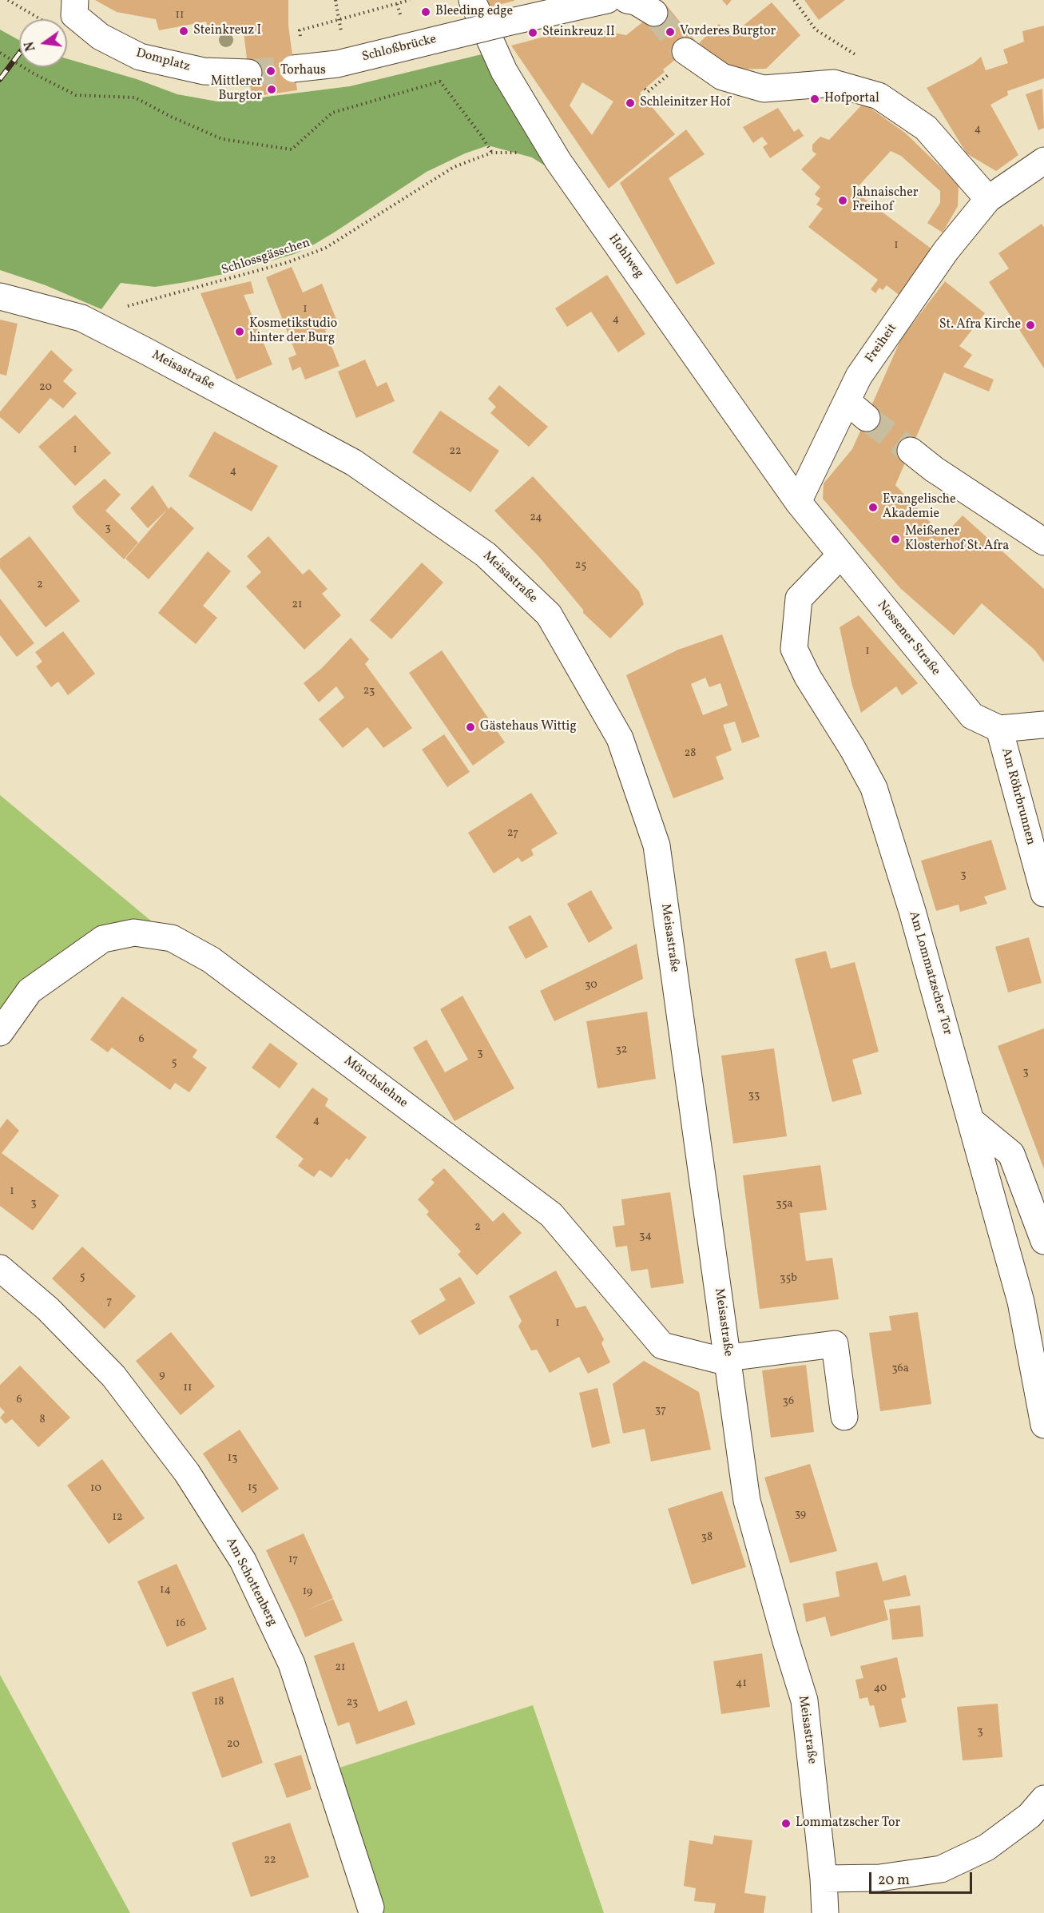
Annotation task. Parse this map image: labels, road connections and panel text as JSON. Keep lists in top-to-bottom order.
{
  "streets": {
    "street": [
      "Schloßbrücke",
      "Domplatz",
      "Hohlweg",
      "Freiheit",
      "Meisastraße",
      "Nossener Straße",
      "Am Röhrbrunnen",
      "Am Lommatzscher Tor",
      "Mönchslehne",
      "Am Schottenberg"
    ],
    "path": ["Schlossgässchen"]
  },
  "crossings": [
    ["Hohlweg", "Freiheit"],
    ["Hohlweg", "Nossener Straße"],
    ["Freiheit", "Nossener Straße"],
    ["Meisastraße", "Mönchslehne"],
    ["Nossener Straße", "Am Röhrbrunnen"],
    ["Nossener Straße", "Am Lommatzscher Tor"]
  ],
  "places": [
    "Bleeding edge",
    "Steinkreuz I",
    "Vorderes Burgtor",
    "Steinkreuz II",
    "Torhaus",
    "Mittlerer Burgtor",
    "Hofportal",
    "Schleinitzer Hof",
    "Jahnaischer Freihof",
    "St. Afra Kirche",
    "Kosmetikstudio hinter der Burg",
    "Evangelische Akademie",
    "Meißener Klosterhof St. Afra",
    "Gästehaus Wittig",
    "Lommatzscher Tor"
  ],
  "house_numbers": [
    "11",
    "4",
    "1",
    "1",
    "4",
    "20",
    "1",
    "22",
    "4",
    "24",
    "3",
    "25",
    "2",
    "21",
    "1",
    "23",
    "28",
    "27",
    "3",
    "30",
    "6",
    "32",
    "3",
    "5",
    "3",
    "33",
    "4",
    "1",
    "3",
    "35a",
    "2",
    "34",
    "5",
    "35b",
    "7",
    "1",
    "36a",
    "9",
    "11",
    "6",
    "36",
    "37",
    "8",
    "13",
    "15",
    "10",
    "39",
    "12",
    "38",
    "17",
    "14",
    "19",
    "16",
    "21",
    "41",
    "40",
    "18",
    "23",
    "3",
    "20",
    "22"
  ],
  "scale_bar": "20 m",
  "north": "left"
}
